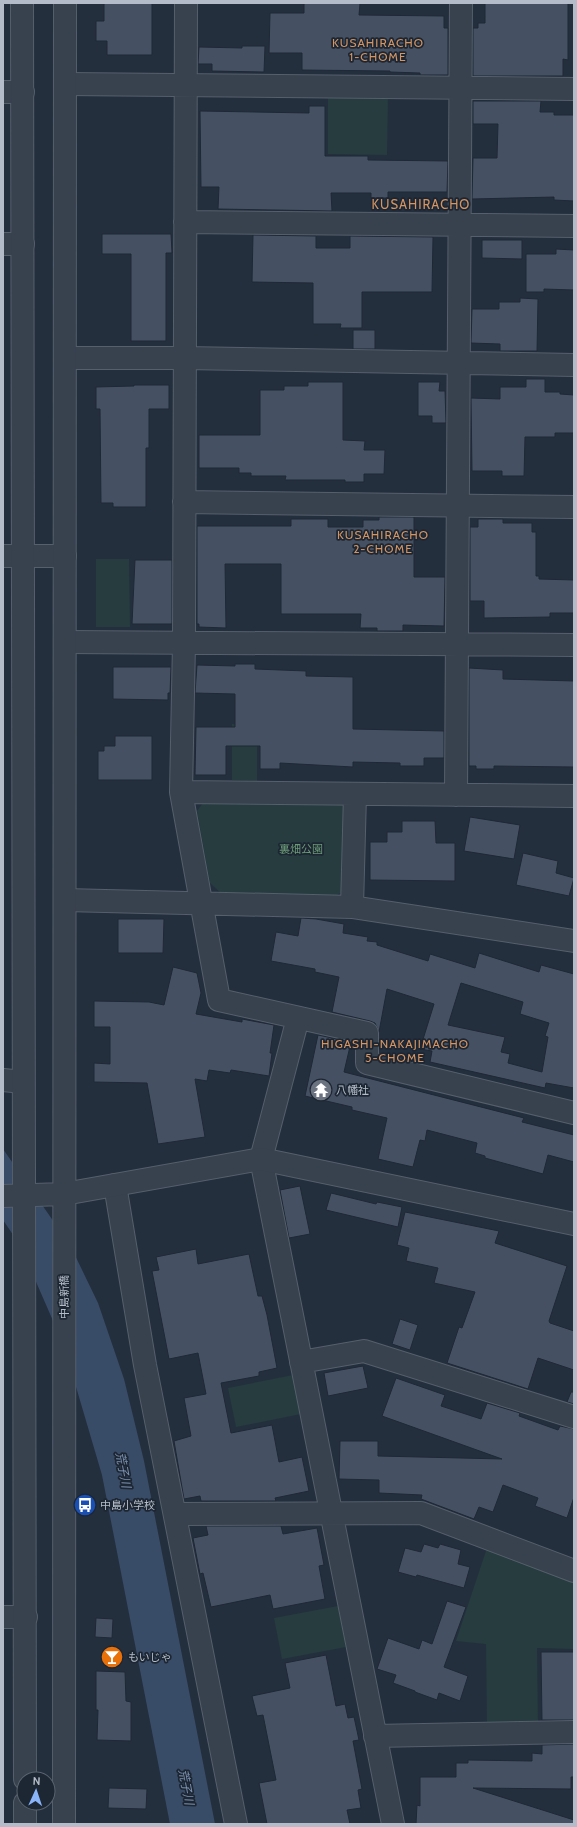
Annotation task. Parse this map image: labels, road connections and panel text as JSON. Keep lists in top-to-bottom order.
{
  "streets": {
    "street": ["中島新橋"]
  },
  "districts": [
    "KUSAHIRACHO 1-CHOME",
    "KUSAHIRACHO",
    "KUSAHIRACHO 2-CHOME",
    "HIGASHI-NAKAJIMACHO 5-CHOME"
  ],
  "water": ["荒子川"],
  "parks": ["裏畑公園"],
  "places": {
    "temple": ["八幡社"],
    "bus stop": ["中島小学校"],
    "bar": ["もいじゃ"]
  },
  "north": "top"
}
